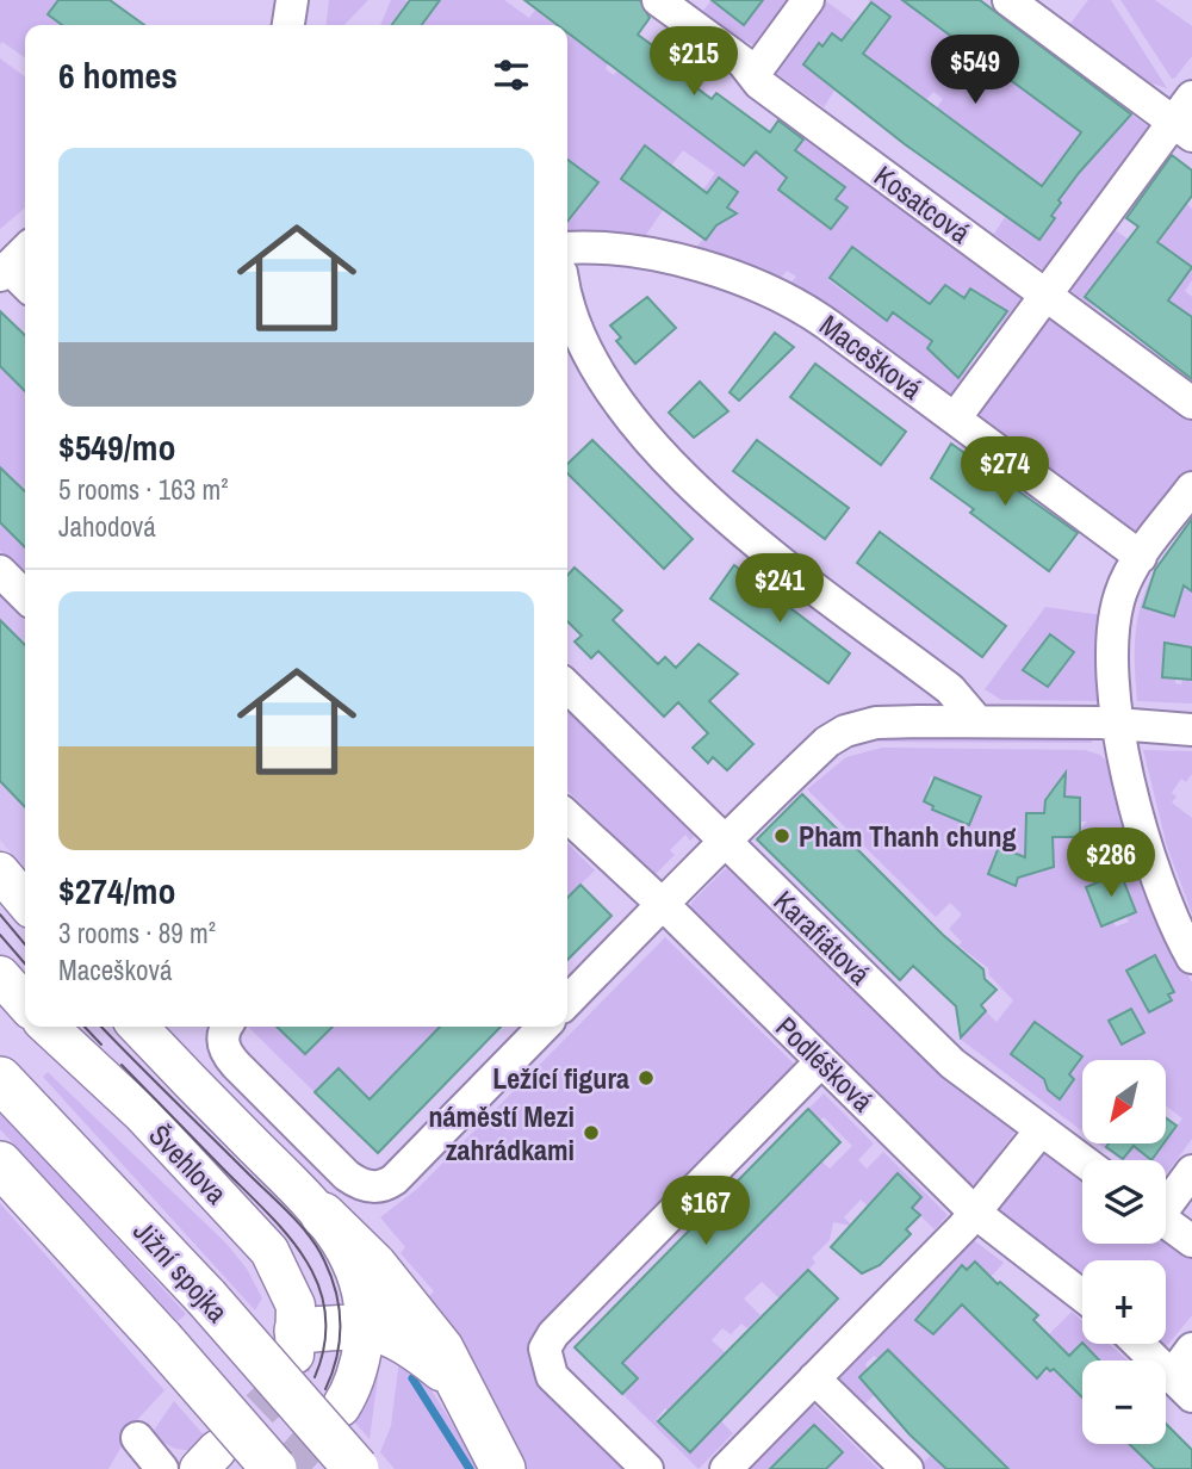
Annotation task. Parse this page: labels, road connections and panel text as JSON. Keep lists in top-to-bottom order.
{
  "streets": {
    "highway": ["Jižní spojka"],
    "main road": ["Švehlova"],
    "street": [
      "Kosatcová",
      "Macešková",
      "Karafiátová",
      "Podléšková"
    ]
  },
  "places": ["Pham Thanh chung", "Ležící figura", "náměstí Mezi zahrádkami"],
  "north": "bottom left",
  "page": {
    "heading": "6 homes",
    "price": [
      "$215",
      "$549",
      "$274",
      "$241",
      "$286",
      "$167"
    ],
    "list": [
      {
        "name": "$549/mo",
        "note": "5 rooms · 163 m² · Jahodová"
      },
      {
        "name": "$274/mo",
        "note": "3 rooms · 89 m² · Macešková"
      }
    ],
    "map_buttons": ["+", "−"]
  }
}
